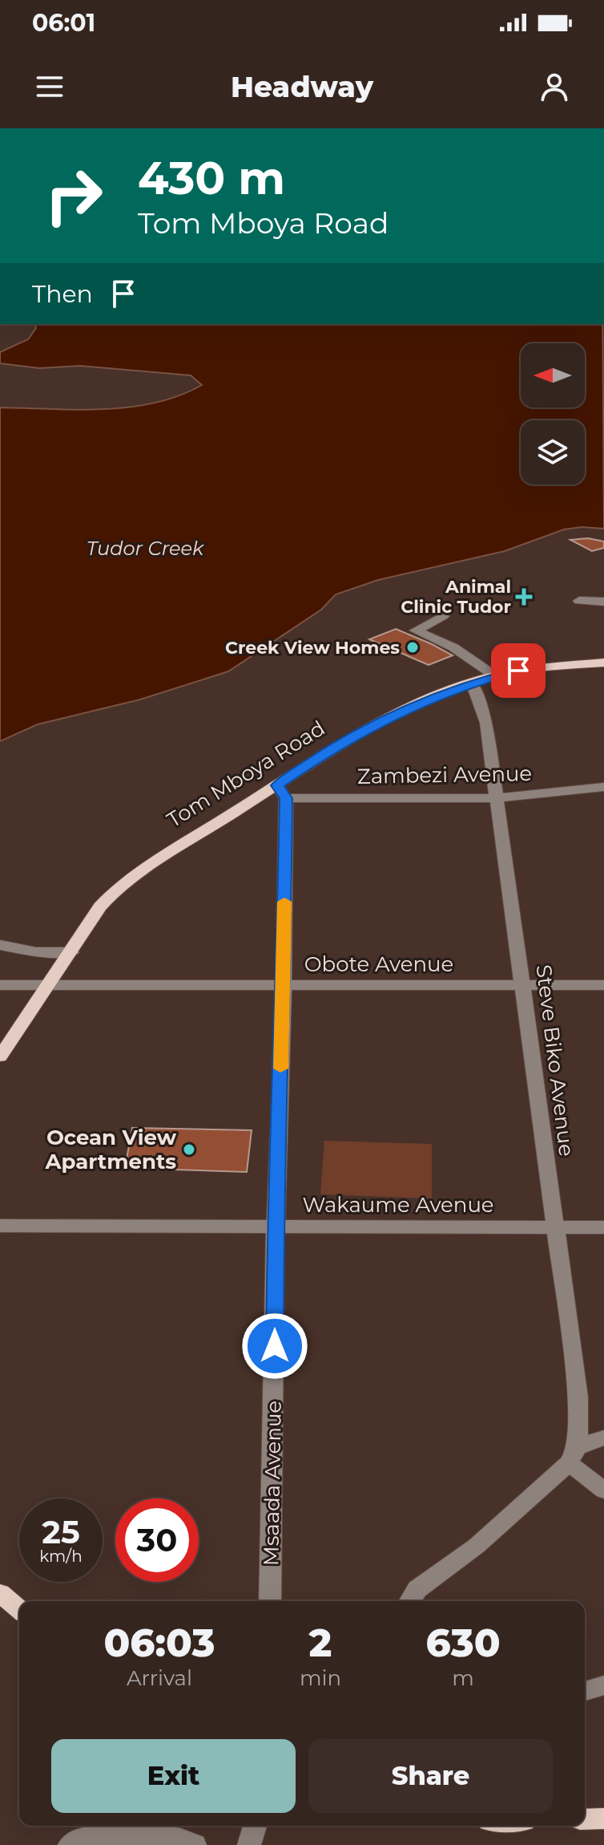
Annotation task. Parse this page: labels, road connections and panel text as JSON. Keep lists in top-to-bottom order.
{
  "streets": {
    "main road": ["Tom Mboya Road"],
    "street": [
      "Zambezi Avenue",
      "Obote Avenue",
      "Steve Biko Avenue",
      "Wakaume Avenue",
      "Msaada Avenue"
    ]
  },
  "crossings": [
    ["Tom Mboya Road", "Zambezi Avenue"],
    ["Tom Mboya Road", "Obote Avenue"],
    ["Tom Mboya Road", "Steve Biko Avenue"],
    ["Tom Mboya Road", "Msaada Avenue"],
    ["Zambezi Avenue", "Steve Biko Avenue"],
    ["Zambezi Avenue", "Msaada Avenue"],
    ["Obote Avenue", "Steve Biko Avenue"],
    ["Obote Avenue", "Msaada Avenue"],
    ["Steve Biko Avenue", "Wakaume Avenue"],
    ["Wakaume Avenue", "Msaada Avenue"]
  ],
  "water": ["Tudor Creek"],
  "places": {
    "health": ["Animal Clinic Tudor"],
    "other": ["Creek View Homes", "Ocean View Apartments"]
  },
  "north": "left",
  "page": {
    "status": "06:01",
    "header": "Headway",
    "turn": ["430 m", "Tom Mboya Road"],
    "then": "Then",
    "speed": "25 km/h",
    "limit": "30",
    "eta": [
      "06:03",
      "Arrival",
      "2",
      "min",
      "630",
      "m"
    ],
    "buttons": ["Exit", "Share"]
  }
}
